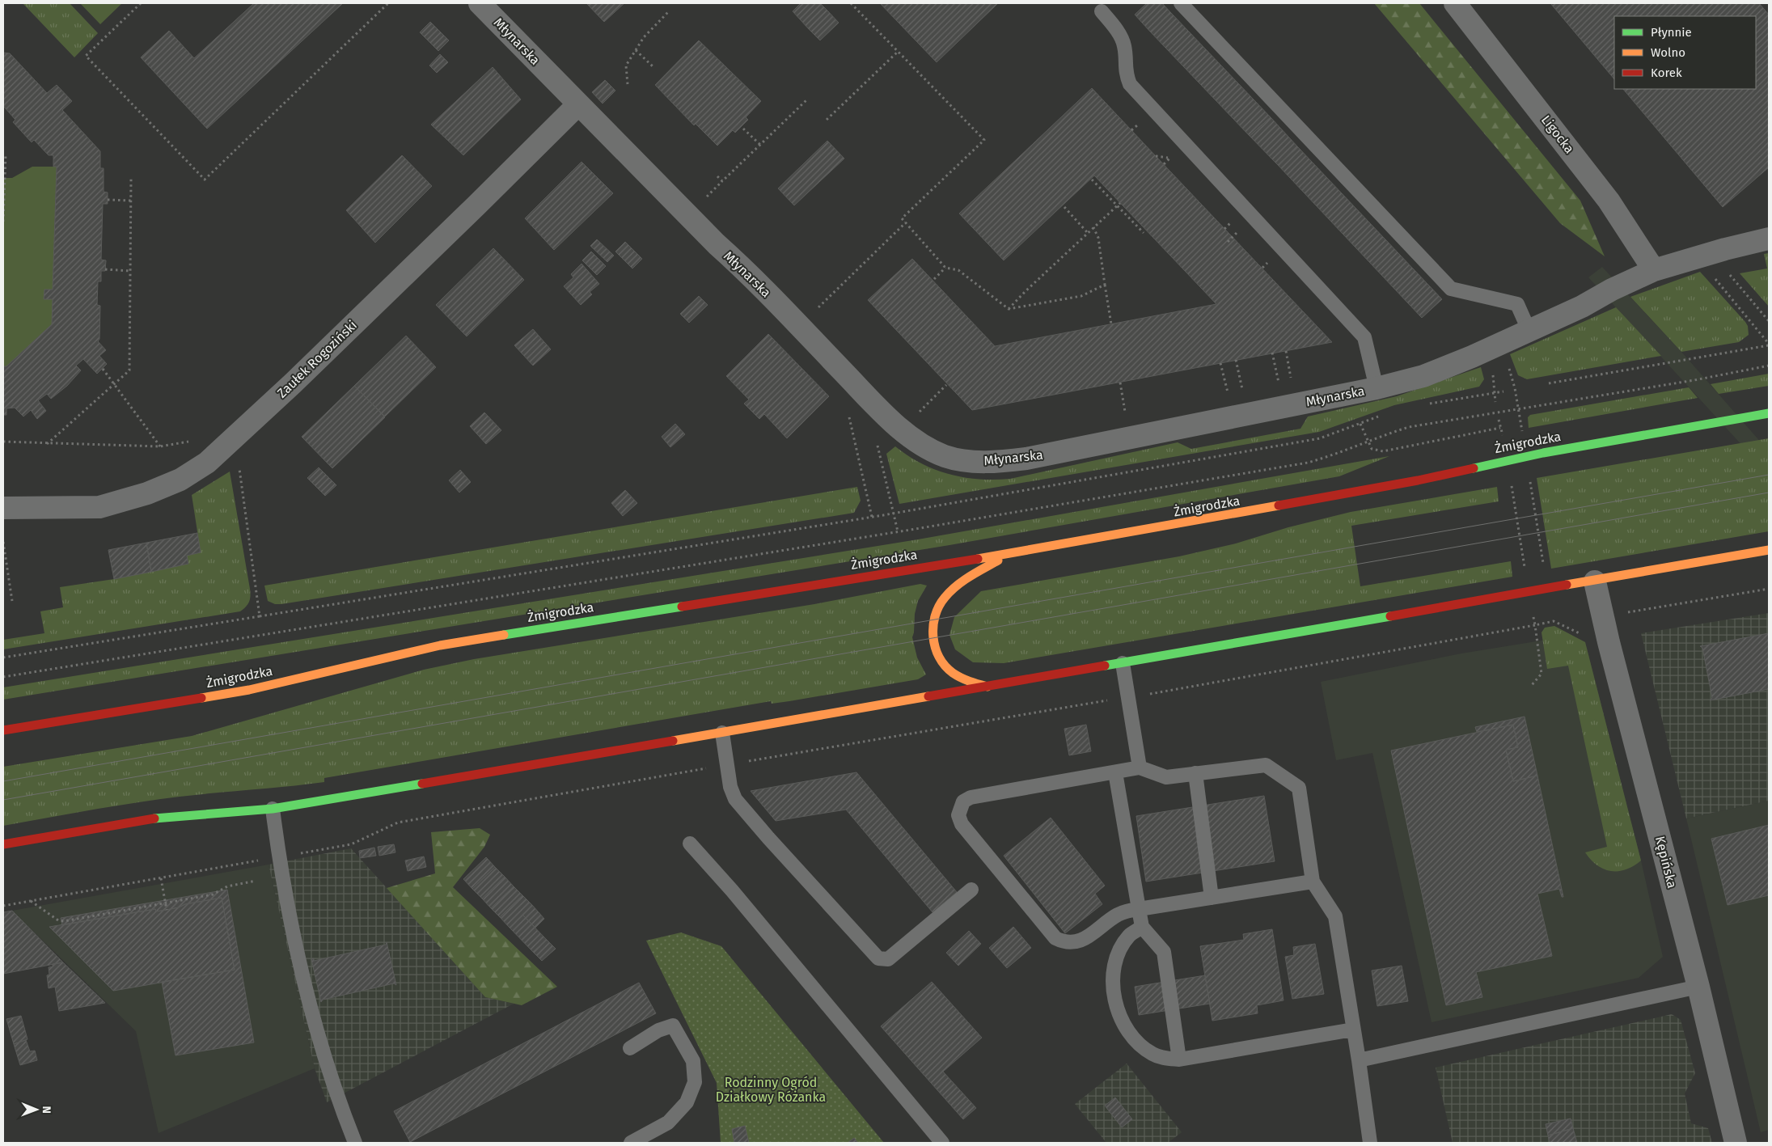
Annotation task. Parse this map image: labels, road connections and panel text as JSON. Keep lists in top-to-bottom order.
{
  "streets": {
    "main road": ["Żmigrodzka"],
    "street": [
      "Młynarska",
      "Ligocka",
      "Zaułek Rogoziński",
      "Kępińska"
    ]
  },
  "crossings": [
    ["Młynarska", "Ligocka"],
    ["Młynarska", "Zaułek Rogoziński"]
  ],
  "parks": ["Rodzinny Ogród Działkowy Różanka"],
  "legend": ["Płynnie", "Wolno", "Korek"],
  "north": "right"
}
